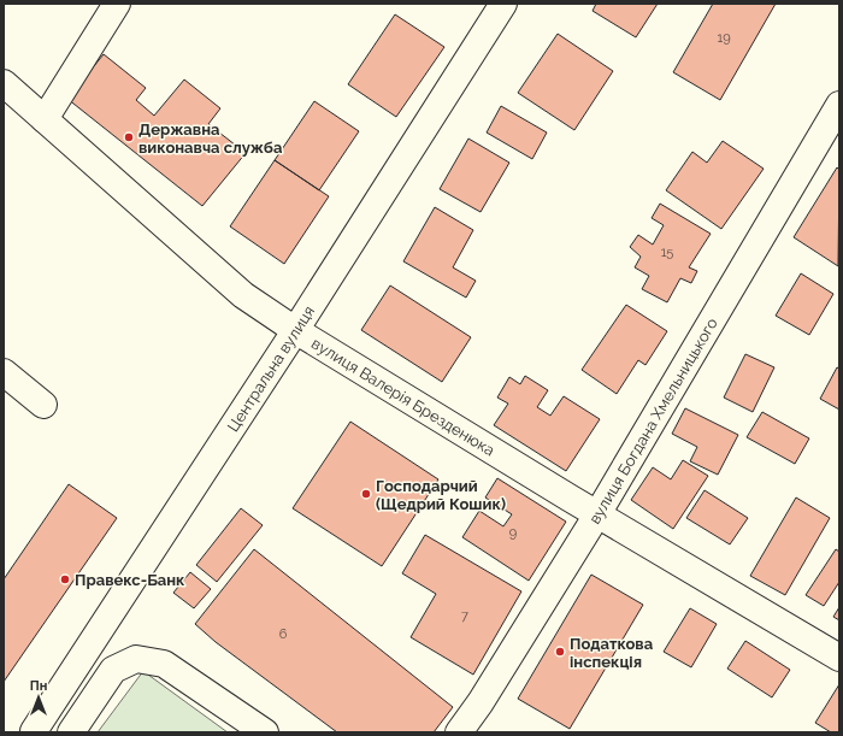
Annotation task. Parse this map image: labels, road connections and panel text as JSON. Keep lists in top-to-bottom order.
{
  "streets": {
    "street": ["Центральна вулиця", "вулиця Валерія Брезденюка", "вулиця Богдана Хмельницького"]
  },
  "crossings": [
    ["Центральна вулиця", "вулиця Валерія Брезденюка"],
    ["вулиця Валерія Брезденюка", "вулиця Богдана Хмельницького"]
  ],
  "places": [
    "Державна виконавча служба",
    "Господарчий (Щедрий Кошик)",
    "Правекс-Банк",
    "Податкова інспекція"
  ],
  "house_numbers": [
    "19",
    "15",
    "9",
    "7",
    "6"
  ],
  "north": "top"
}
